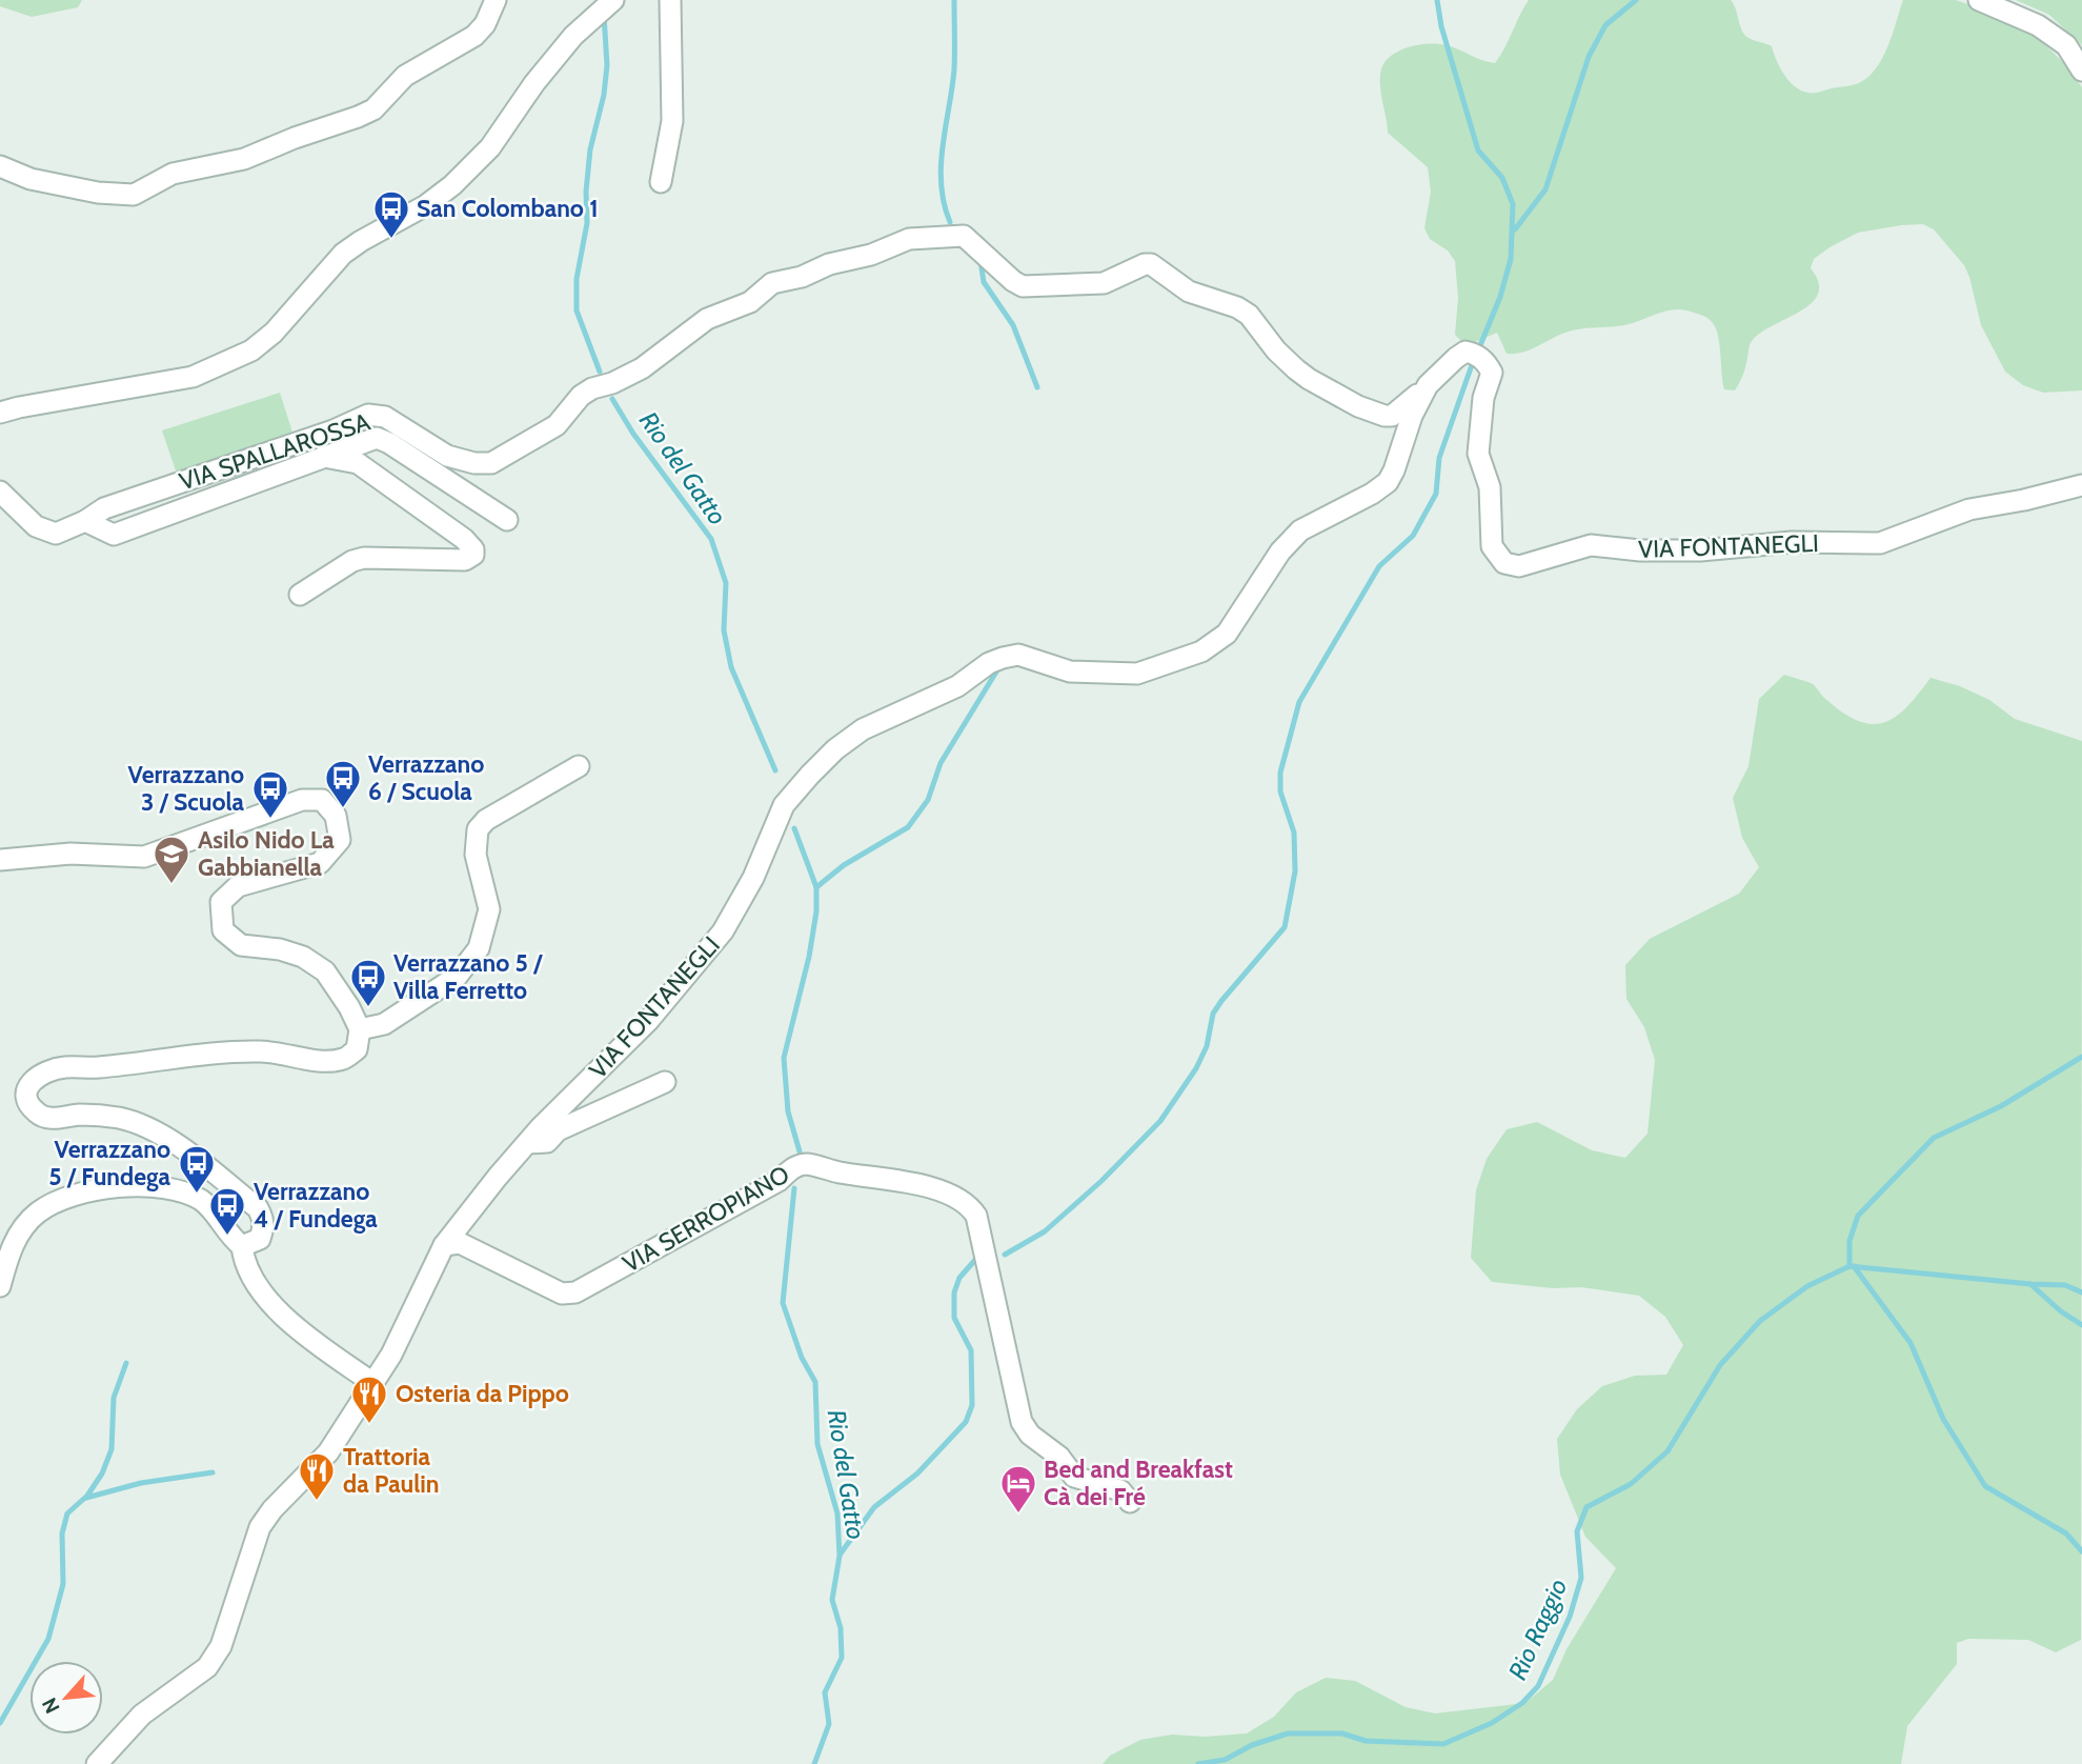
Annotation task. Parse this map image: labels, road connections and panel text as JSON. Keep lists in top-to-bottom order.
{
  "streets": {
    "street": ["VIA SPALLAROSSA", "VIA FONTANEGLI", "VIA SERROPIANO"]
  },
  "crossings": [
    ["VIA SPALLAROSSA", "VIA FONTANEGLI"],
    ["VIA FONTANEGLI", "VIA SERROPIANO"]
  ],
  "water": ["Rio del Gatto", "Rio Raggio"],
  "places": {
    "bus stop": [
      "San Colombano 1",
      "Verrazzano 6 / Scuola",
      "Verrazzano 3 / Scuola",
      "Verrazzano 5 / Villa Ferretto",
      "Verrazzano 5 / Fundega",
      "Verrazzano 4 / Fundega"
    ],
    "school or university": ["Asilo Nido La Gabbianella"],
    "restaurant": ["Osteria da Pippo", "Trattoria da Paulin"],
    "hotel": ["Bed and Breakfast Cà dei Fré"]
  },
  "north": "bottom left"
}
